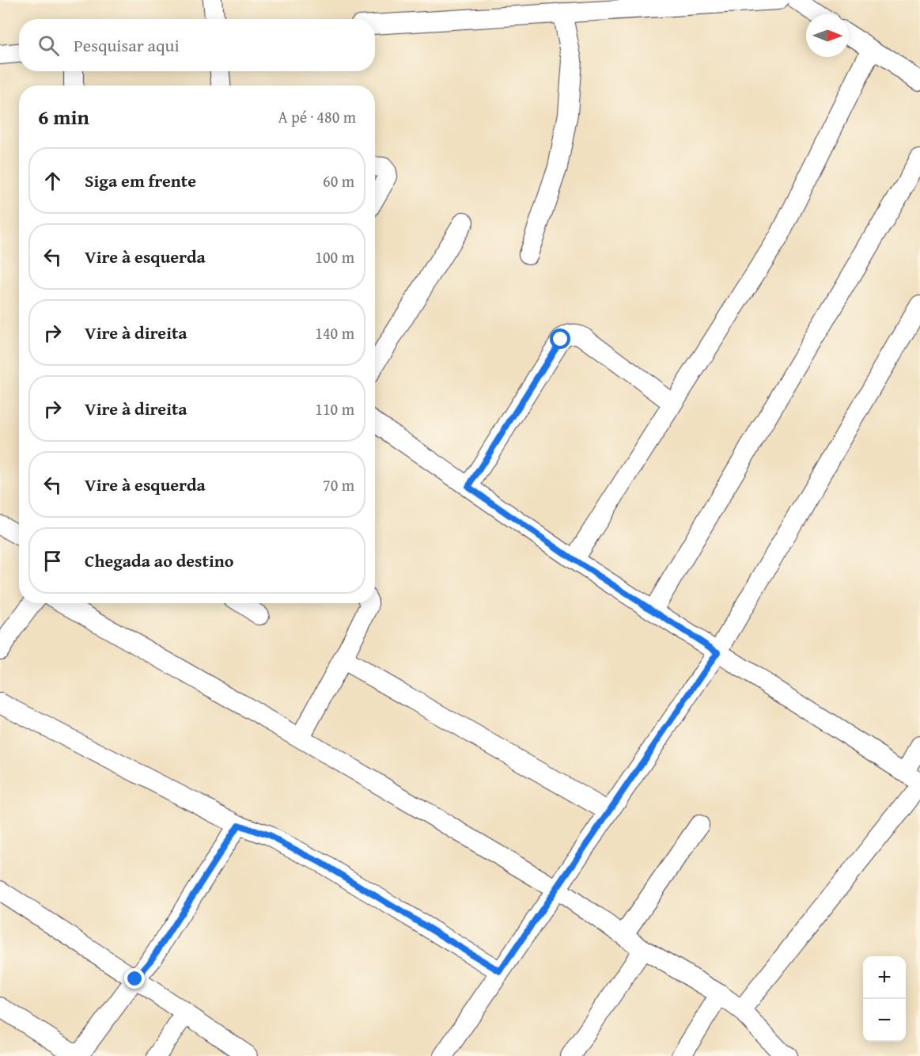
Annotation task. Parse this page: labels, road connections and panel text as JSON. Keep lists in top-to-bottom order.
{
  "north": "right",
  "page": {
    "search": "Pesquisar aqui",
    "heading": ["6 min", "A pé · 480 m"],
    "list": [
      ["Siga em frente", "60 m"],
      ["Vire à esquerda", "100 m"],
      ["Vire à direita", "140 m"],
      ["Vire à direita", "110 m"],
      ["Vire à esquerda", "70 m"],
      "Chegada ao destino"
    ],
    "map_buttons": ["+", "−"]
  }
}
